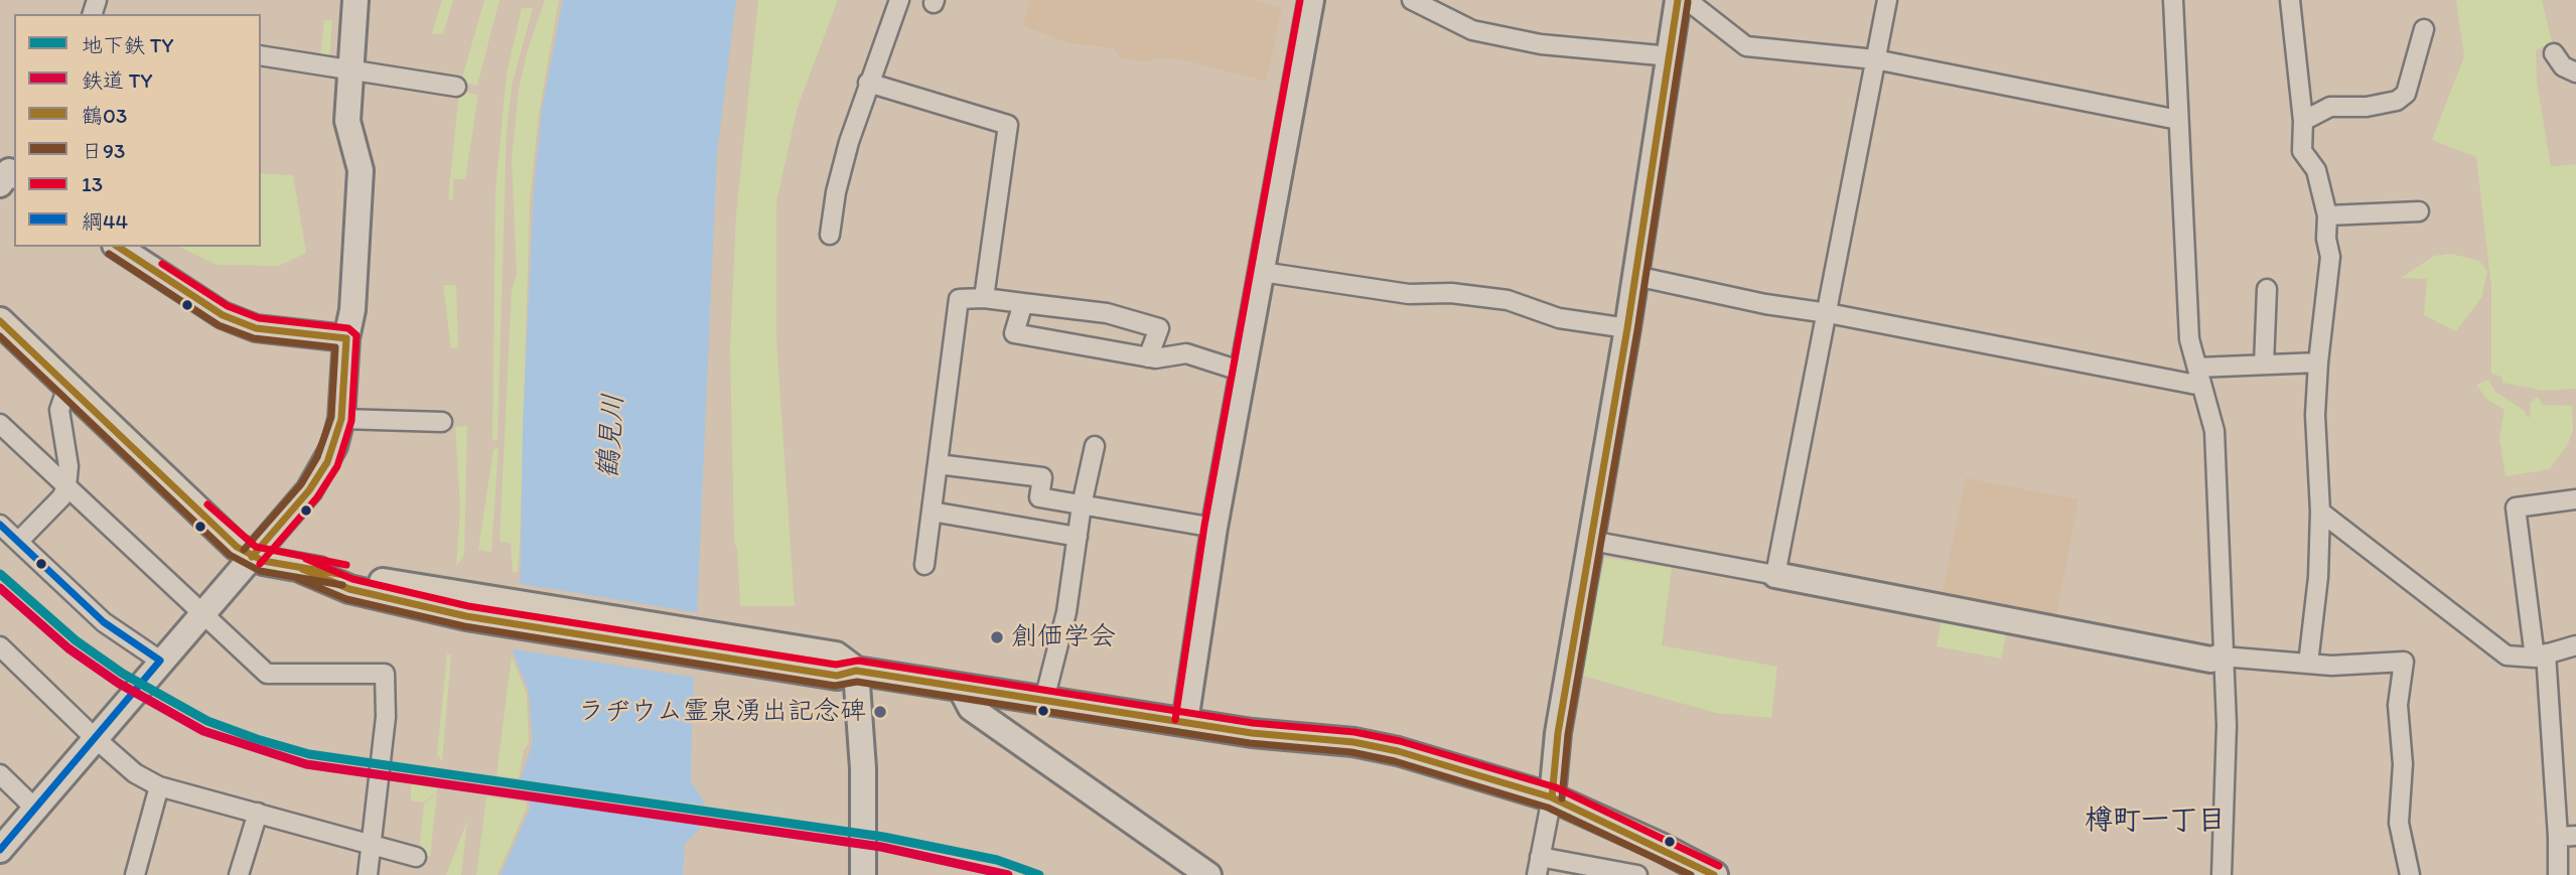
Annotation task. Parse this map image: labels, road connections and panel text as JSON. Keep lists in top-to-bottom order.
{
  "districts": ["樽町一丁目"],
  "water": ["鶴見川"],
  "places": ["創価学会", "ラヂウム霊泉湧出記念碑"],
  "lines": [
    "transit line 鶴03",
    "transit line 13",
    "transit line 日93",
    "transit line 綱44",
    "metro line TY",
    "rail line TY"
  ],
  "legend": [
    "地下鉄 TY",
    "鉄道 TY",
    "鶴03",
    "日93",
    "13",
    "綱44"
  ]
}
